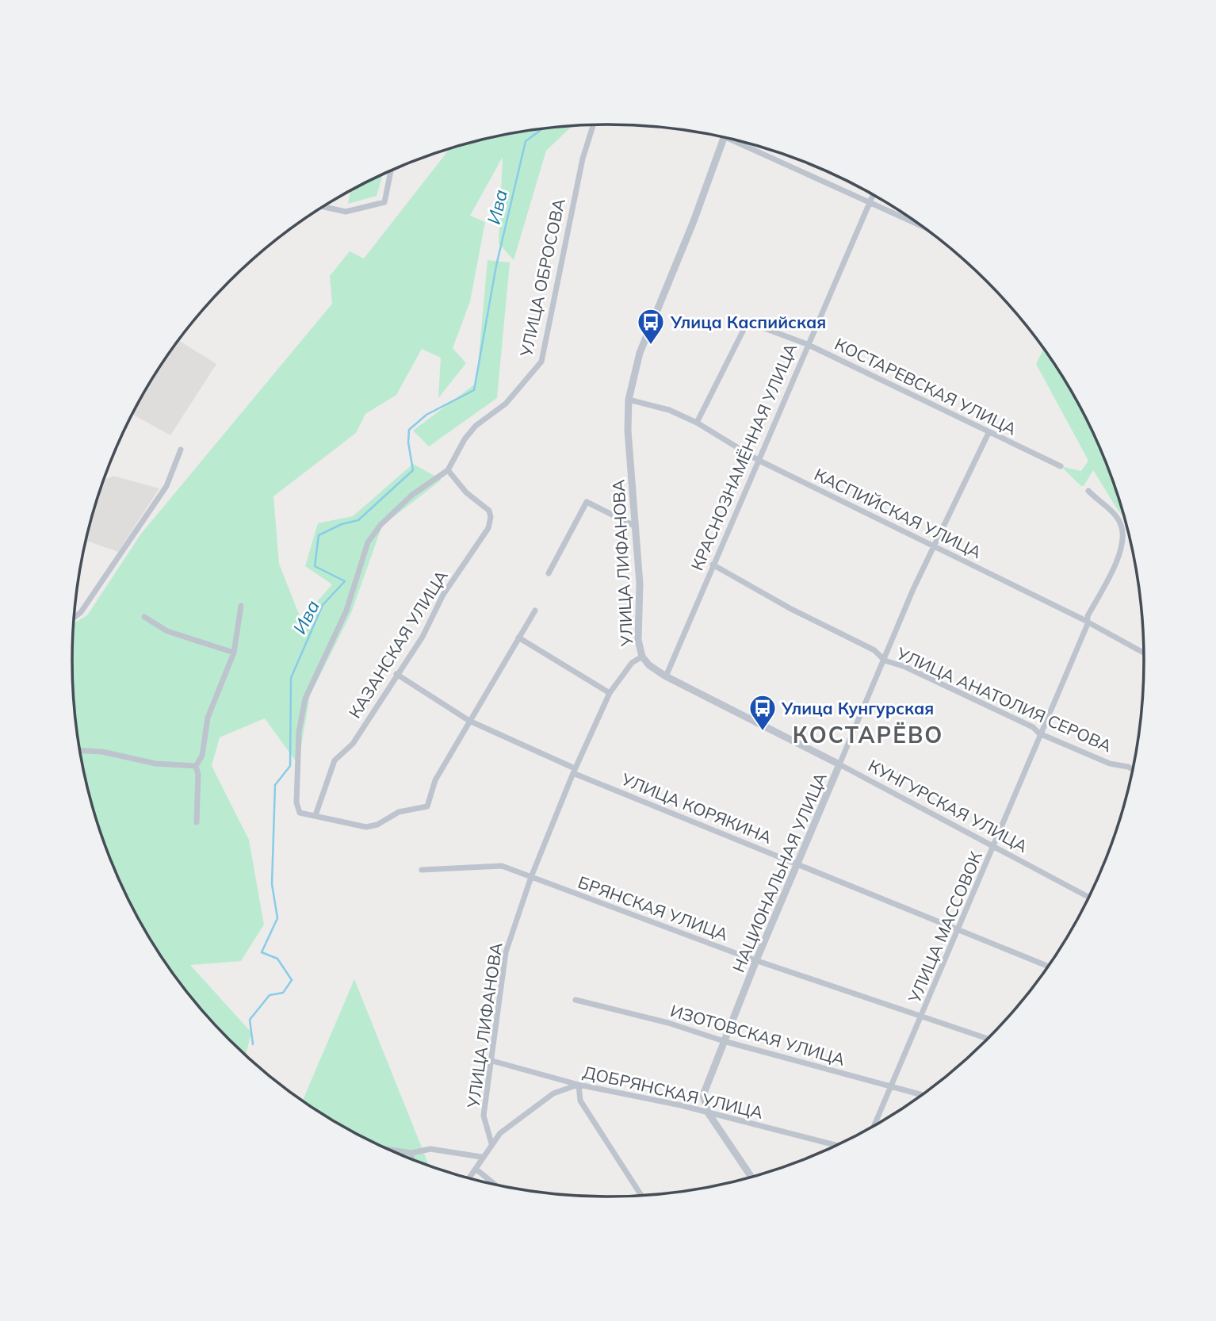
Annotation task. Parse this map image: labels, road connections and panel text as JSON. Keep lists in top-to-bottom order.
{
  "streets": {
    "street": [
      "УЛИЦА ОБРОСОВА",
      "КОСТАРЕВСКАЯ УЛИЦА",
      "КРАСНОЗНАМЁННАЯ УЛИЦА",
      "КАСПИЙСКАЯ УЛИЦА",
      "УЛИЦА ЛИФАНОВА",
      "КАЗАНСКАЯ УЛИЦА",
      "УЛИЦА АНАТОЛИЯ СЕРОВА",
      "КУНГУРСКАЯ УЛИЦА",
      "УЛИЦА КОРЯКИНА",
      "НАЦИОНАЛЬНАЯ УЛИЦА",
      "БРЯНСКАЯ УЛИЦА",
      "УЛИЦА МАССОВОК",
      "ИЗОТОВСКАЯ УЛИЦА",
      "ДОБРЯНСКАЯ УЛИЦА"
    ]
  },
  "crossings": [
    ["УЛИЦА ОБРОСОВА", "КАЗАНСКАЯ УЛИЦА"],
    ["КОСТАРЕВСКАЯ УЛИЦА", "КРАСНОЗНАМЁННАЯ УЛИЦА"],
    ["КОСТАРЕВСКАЯ УЛИЦА", "КАСПИЙСКАЯ УЛИЦА"],
    ["КОСТАРЕВСКАЯ УЛИЦА", "НАЦИОНАЛЬНАЯ УЛИЦА"],
    ["КРАСНОЗНАМЁННАЯ УЛИЦА", "КАСПИЙСКАЯ УЛИЦА"],
    ["КРАСНОЗНАМЁННАЯ УЛИЦА", "УЛИЦА АНАТОЛИЯ СЕРОВА"],
    ["КРАСНОЗНАМЁННАЯ УЛИЦА", "КУНГУРСКАЯ УЛИЦА"],
    ["КАСПИЙСКАЯ УЛИЦА", "УЛИЦА ЛИФАНОВА"],
    ["КАСПИЙСКАЯ УЛИЦА", "НАЦИОНАЛЬНАЯ УЛИЦА"],
    ["КАСПИЙСКАЯ УЛИЦА", "УЛИЦА МАССОВОК"],
    ["УЛИЦА ЛИФАНОВА", "КУНГУРСКАЯ УЛИЦА"],
    ["УЛИЦА ЛИФАНОВА", "УЛИЦА КОРЯКИНА"],
    ["УЛИЦА ЛИФАНОВА", "БРЯНСКАЯ УЛИЦА"],
    ["УЛИЦА ЛИФАНОВА", "ДОБРЯНСКАЯ УЛИЦА"],
    ["КАЗАНСКАЯ УЛИЦА", "УЛИЦА КОРЯКИНА"],
    ["УЛИЦА АНАТОЛИЯ СЕРОВА", "НАЦИОНАЛЬНАЯ УЛИЦА"],
    ["УЛИЦА АНАТОЛИЯ СЕРОВА", "УЛИЦА МАССОВОК"],
    ["КУНГУРСКАЯ УЛИЦА", "НАЦИОНАЛЬНАЯ УЛИЦА"],
    ["КУНГУРСКАЯ УЛИЦА", "УЛИЦА МАССОВОК"],
    ["УЛИЦА КОРЯКИНА", "НАЦИОНАЛЬНАЯ УЛИЦА"],
    ["УЛИЦА КОРЯКИНА", "УЛИЦА МАССОВОК"],
    ["НАЦИОНАЛЬНАЯ УЛИЦА", "БРЯНСКАЯ УЛИЦА"],
    ["НАЦИОНАЛЬНАЯ УЛИЦА", "ИЗОТОВСКАЯ УЛИЦА"],
    ["НАЦИОНАЛЬНАЯ УЛИЦА", "ДОБРЯНСКАЯ УЛИЦА"],
    ["БРЯНСКАЯ УЛИЦА", "УЛИЦА МАССОВОК"],
    ["УЛИЦА МАССОВОК", "ИЗОТОВСКАЯ УЛИЦА"]
  ],
  "districts": ["КОСТАРЁВО"],
  "water": ["Ива"],
  "places": {
    "bus stop": ["Улица Каспийская", "Улица Кунгурская"]
  }
}
